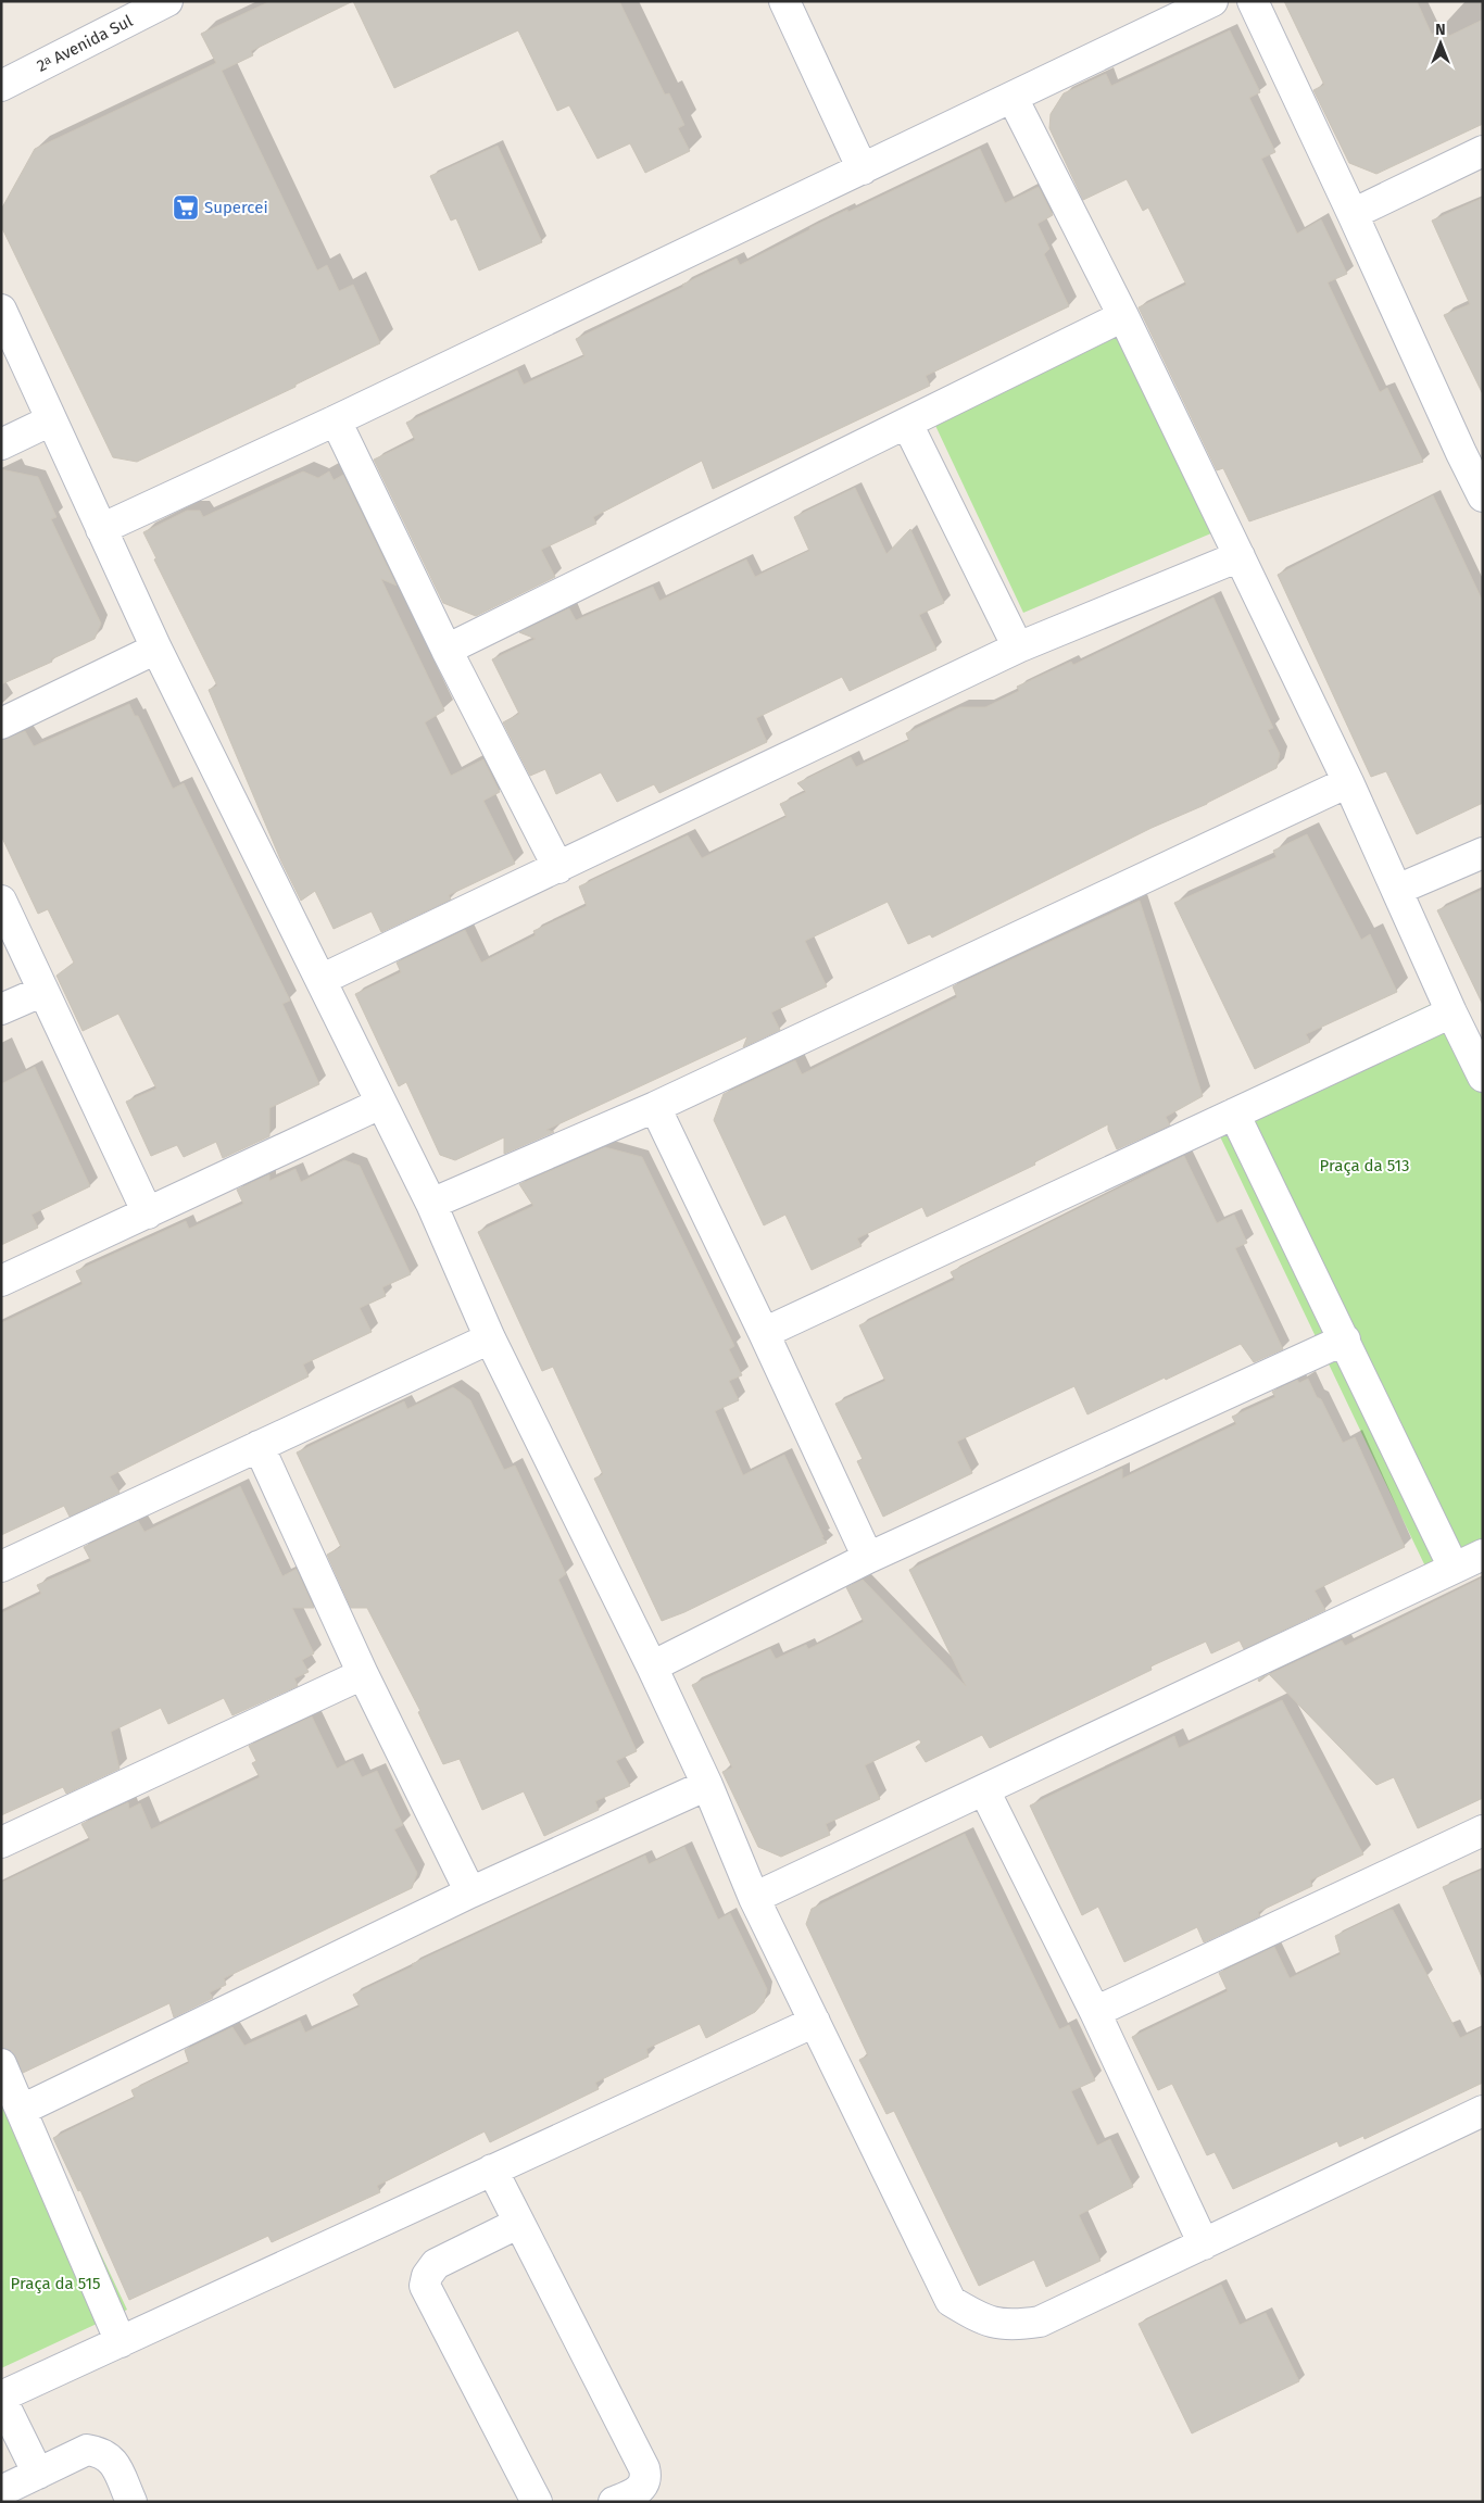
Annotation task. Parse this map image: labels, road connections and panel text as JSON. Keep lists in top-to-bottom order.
{
  "streets": {
    "street": ["2ᵃ Avenida Sul"]
  },
  "parks": ["Praça da 513", "Praça da 515"],
  "places": {
    "supermarket": ["Supercei"]
  },
  "north": "top"
}
